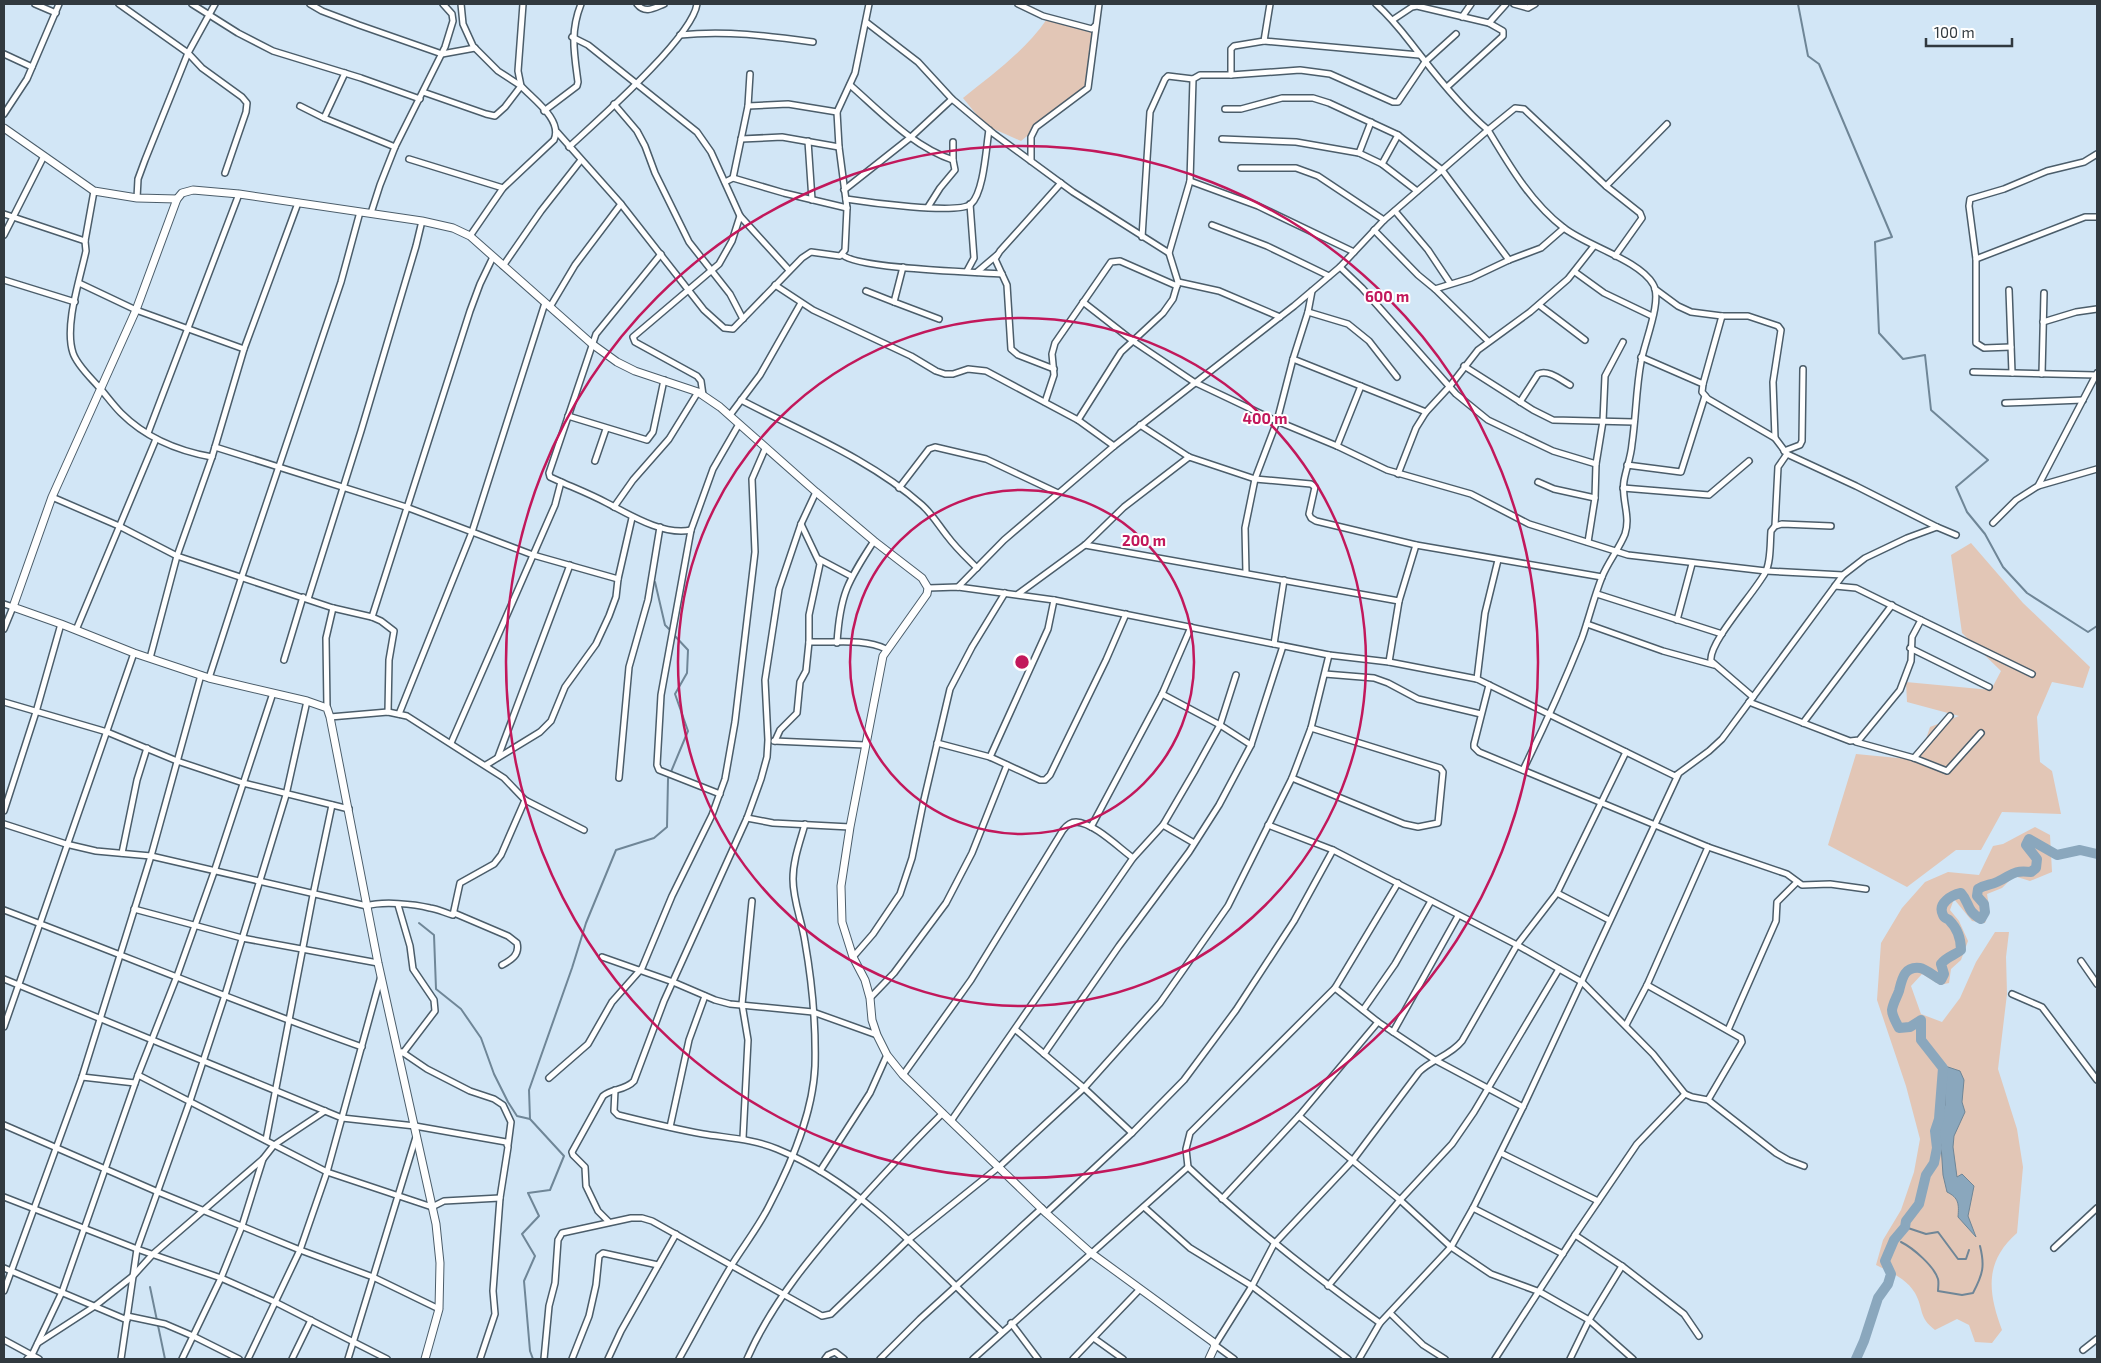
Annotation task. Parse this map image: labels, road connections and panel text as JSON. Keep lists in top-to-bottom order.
{
  "scale_bar": "100 m",
  "rings": ["600 m", "400 m", "200 m"]
}
